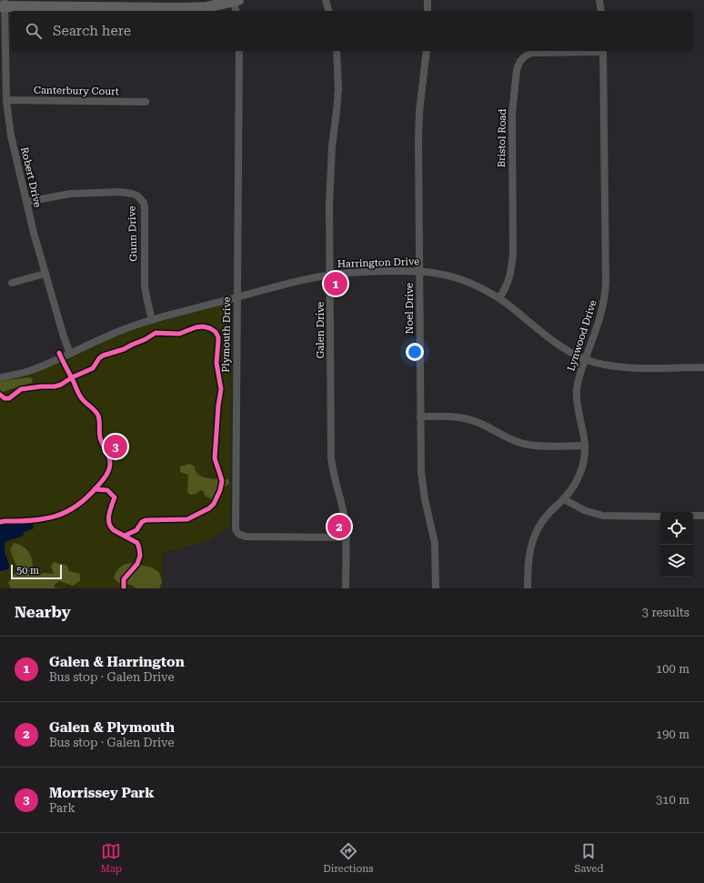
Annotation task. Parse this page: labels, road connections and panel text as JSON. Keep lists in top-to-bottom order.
{
  "streets": {
    "street": [
      "Canterbury Court",
      "Bristol Road",
      "Robert Drive",
      "Gunn Drive",
      "Harrington Drive",
      "Noel Drive",
      "Galen Drive",
      "Plymouth Drive",
      "Lynwood Drive"
    ]
  },
  "crossings": [
    ["Canterbury Court", "Robert Drive"],
    ["Bristol Road", "Harrington Drive"],
    ["Robert Drive", "Gunn Drive"],
    ["Robert Drive", "Harrington Drive"],
    ["Gunn Drive", "Harrington Drive"],
    ["Harrington Drive", "Noel Drive"],
    ["Harrington Drive", "Galen Drive"],
    ["Harrington Drive", "Plymouth Drive"],
    ["Harrington Drive", "Lynwood Drive"],
    ["Galen Drive", "Plymouth Drive"]
  ],
  "scale_bar": "50 m",
  "page": {
    "search": "Search here",
    "pins": ["1", "3", "2"],
    "scale": "50 m",
    "heading": ["Nearby", "3 results"],
    "list": [
      {
        "mark": "1",
        "name": "Galen & Harrington",
        "note": "Bus stop · Galen Drive",
        "value": "100 m"
      },
      {
        "mark": "2",
        "name": "Galen & Plymouth",
        "note": "Bus stop · Galen Drive",
        "value": "190 m"
      },
      {
        "mark": "3",
        "name": "Morrissey Park",
        "note": "Park",
        "value": "310 m"
      }
    ],
    "nav": ["Map", "Directions", "Saved"]
  }
}
